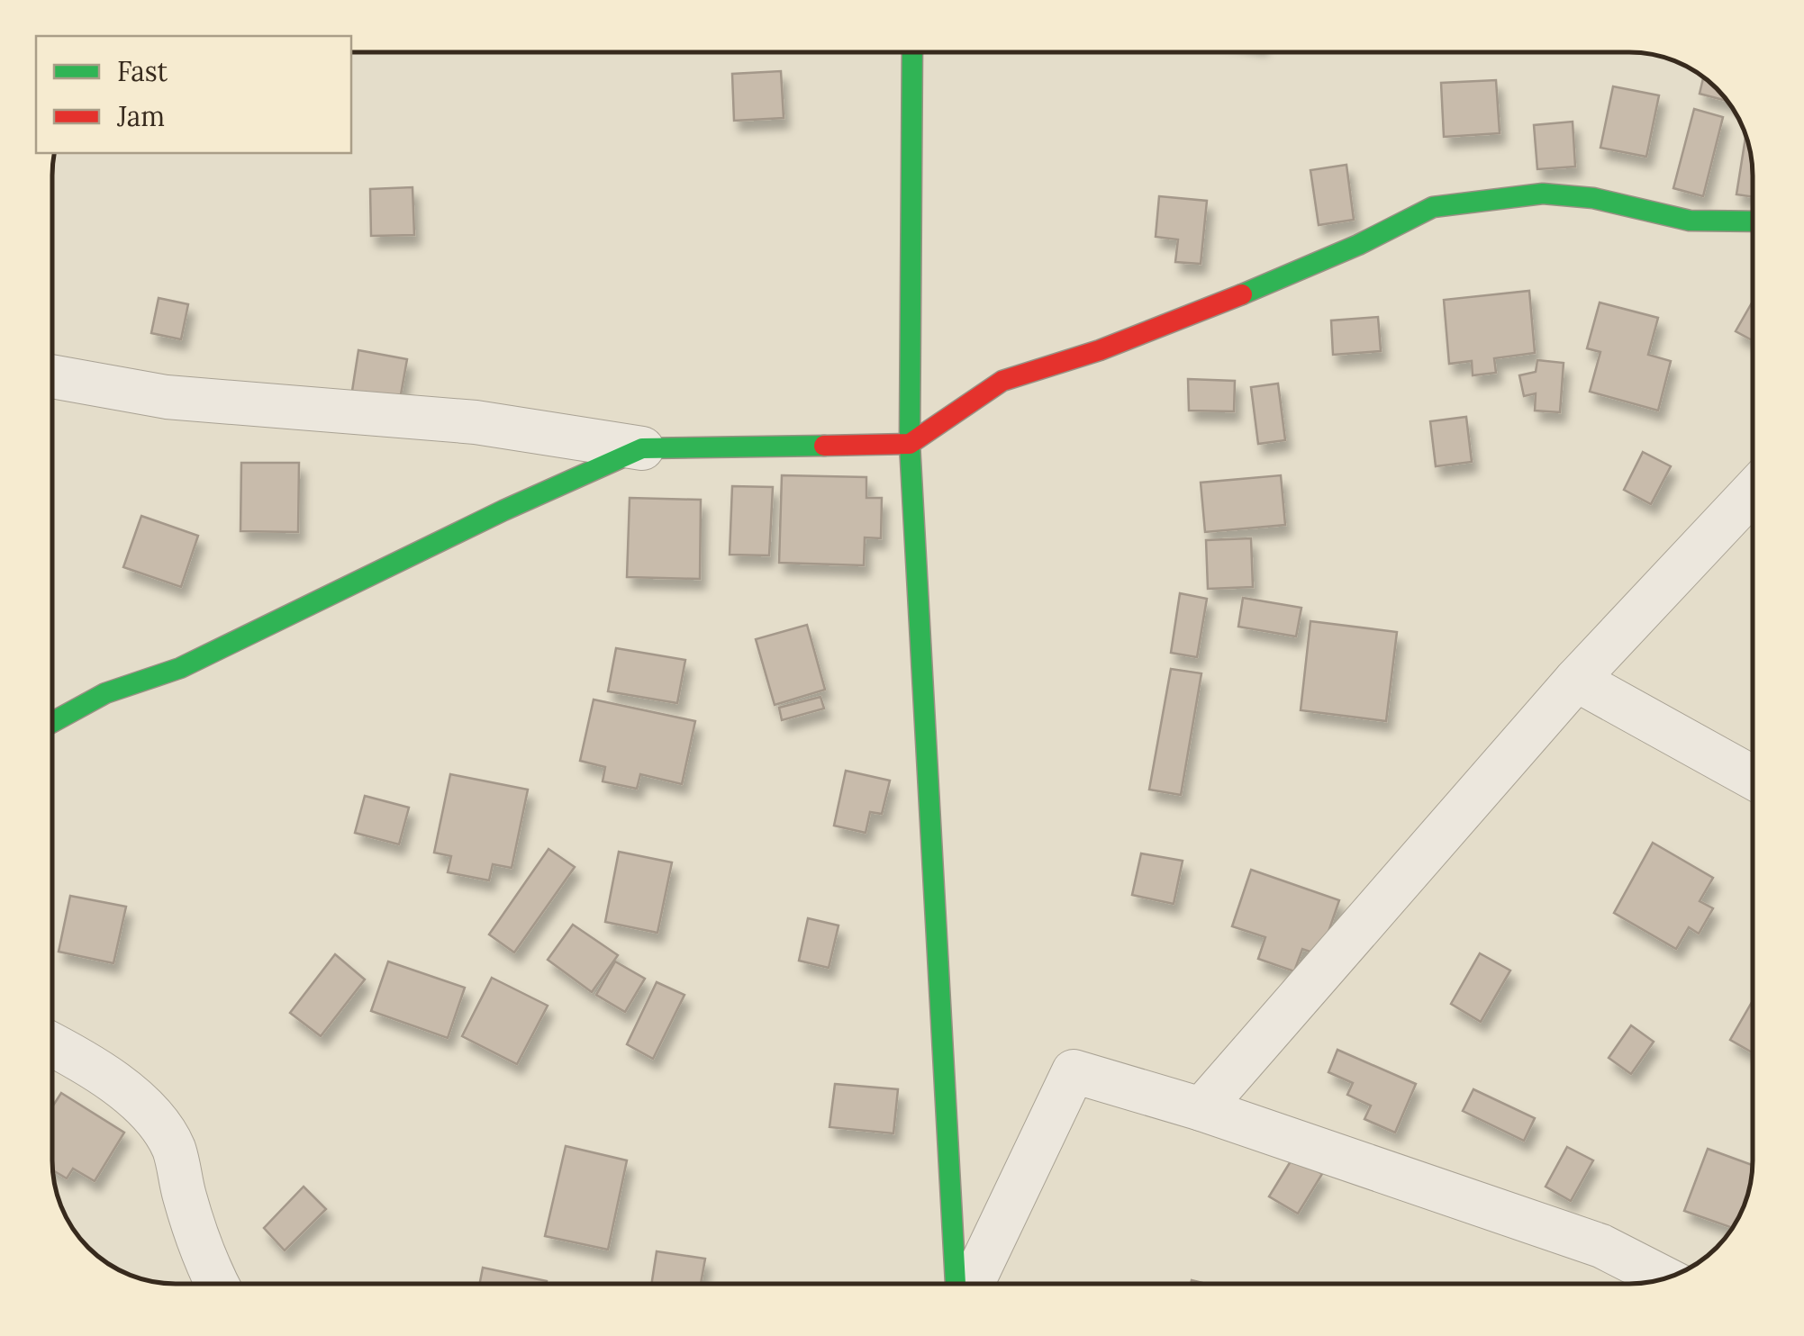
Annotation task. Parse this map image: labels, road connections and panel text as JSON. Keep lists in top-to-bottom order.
{
  "legend": ["Fast", "Jam"]
}
